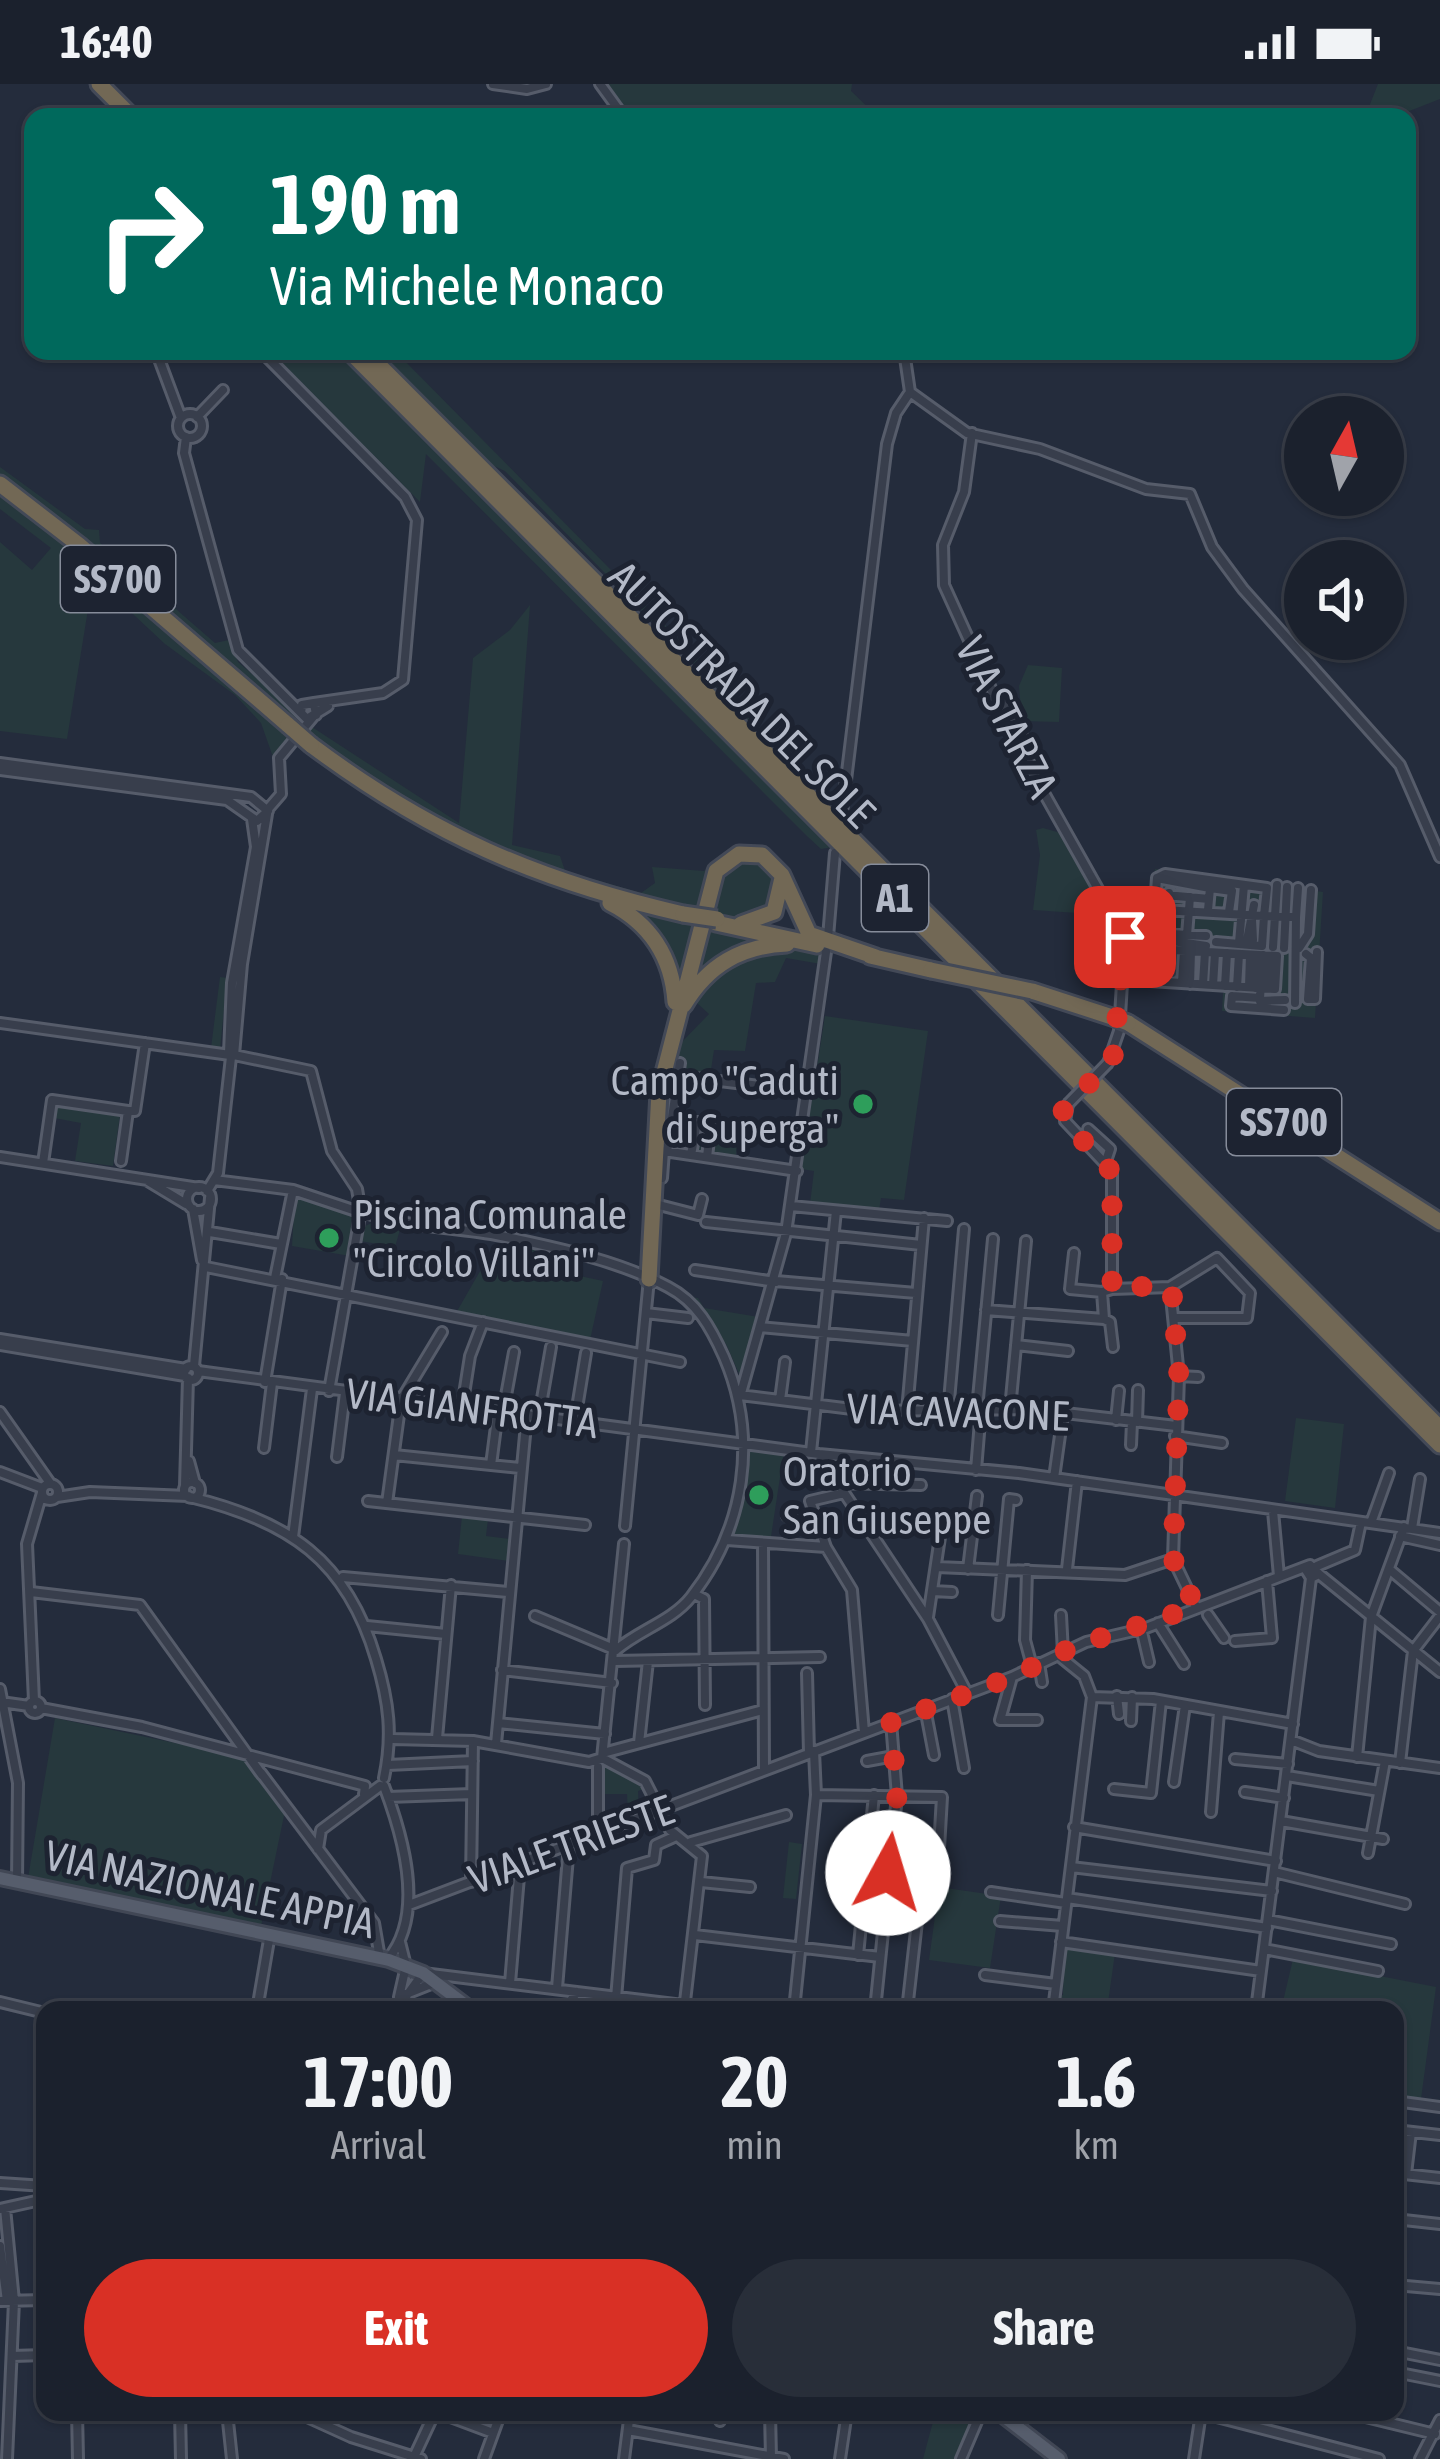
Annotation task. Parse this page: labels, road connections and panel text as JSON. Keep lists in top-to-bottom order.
{
  "streets": {
    "highway": ["SS700", "AUTOSTRADA DEL SOLE", "A1"],
    "main road": ["VIA NAZIONALE APPIA"],
    "street": [
      "VIA STARZA",
      "VIA GIANFROTTA",
      "VIA CAVACONE",
      "VIALE TRIESTE"
    ]
  },
  "places": ["Campo \"Caduti di Superga\"", "Piscina Comunale \"Circolo Villani\"", "Oratorio San Giuseppe"],
  "north": "top",
  "page": {
    "status": "16:40",
    "turn": ["190 m", "Via Michele Monaco"],
    "eta": [
      "17:00",
      "Arrival",
      "20",
      "min",
      "1.6",
      "km"
    ],
    "buttons": ["Exit", "Share"]
  }
}
